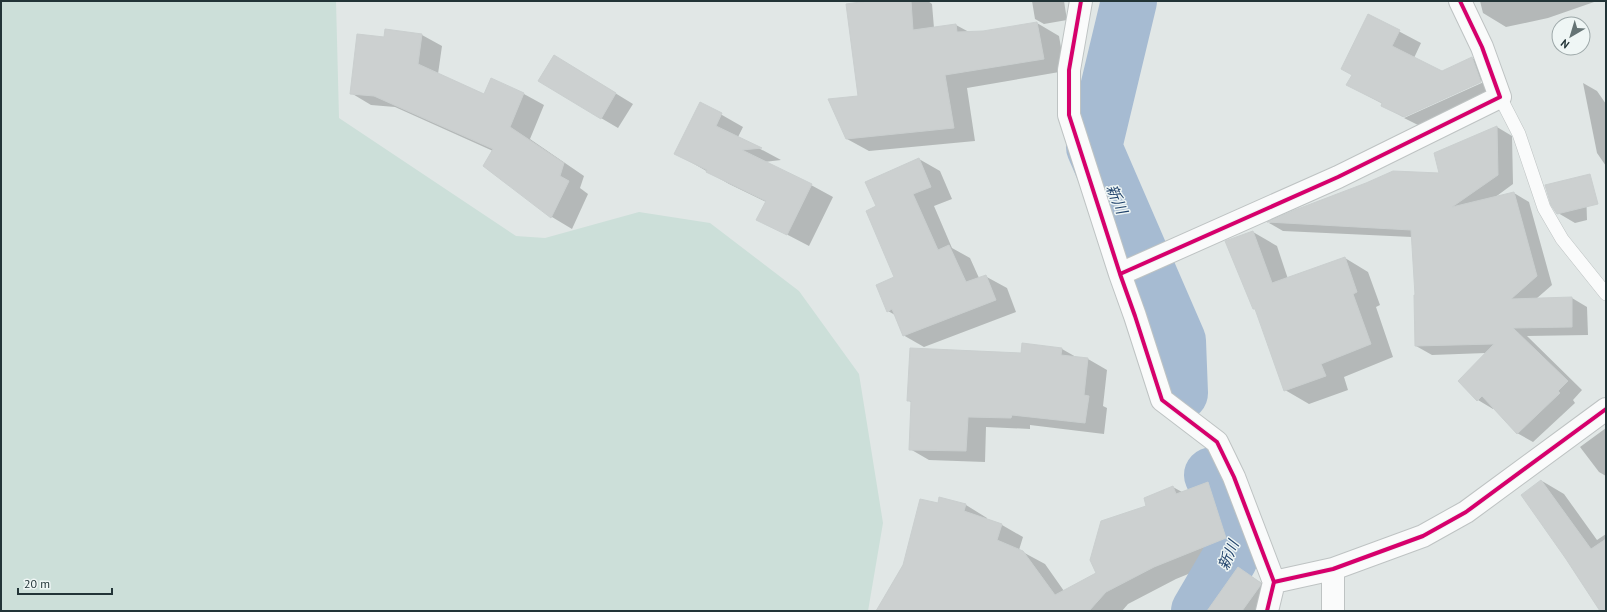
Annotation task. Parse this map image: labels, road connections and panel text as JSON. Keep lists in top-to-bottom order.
{
  "water": ["新川"],
  "scale_bar": "20 m",
  "north": "bottom left"
}
